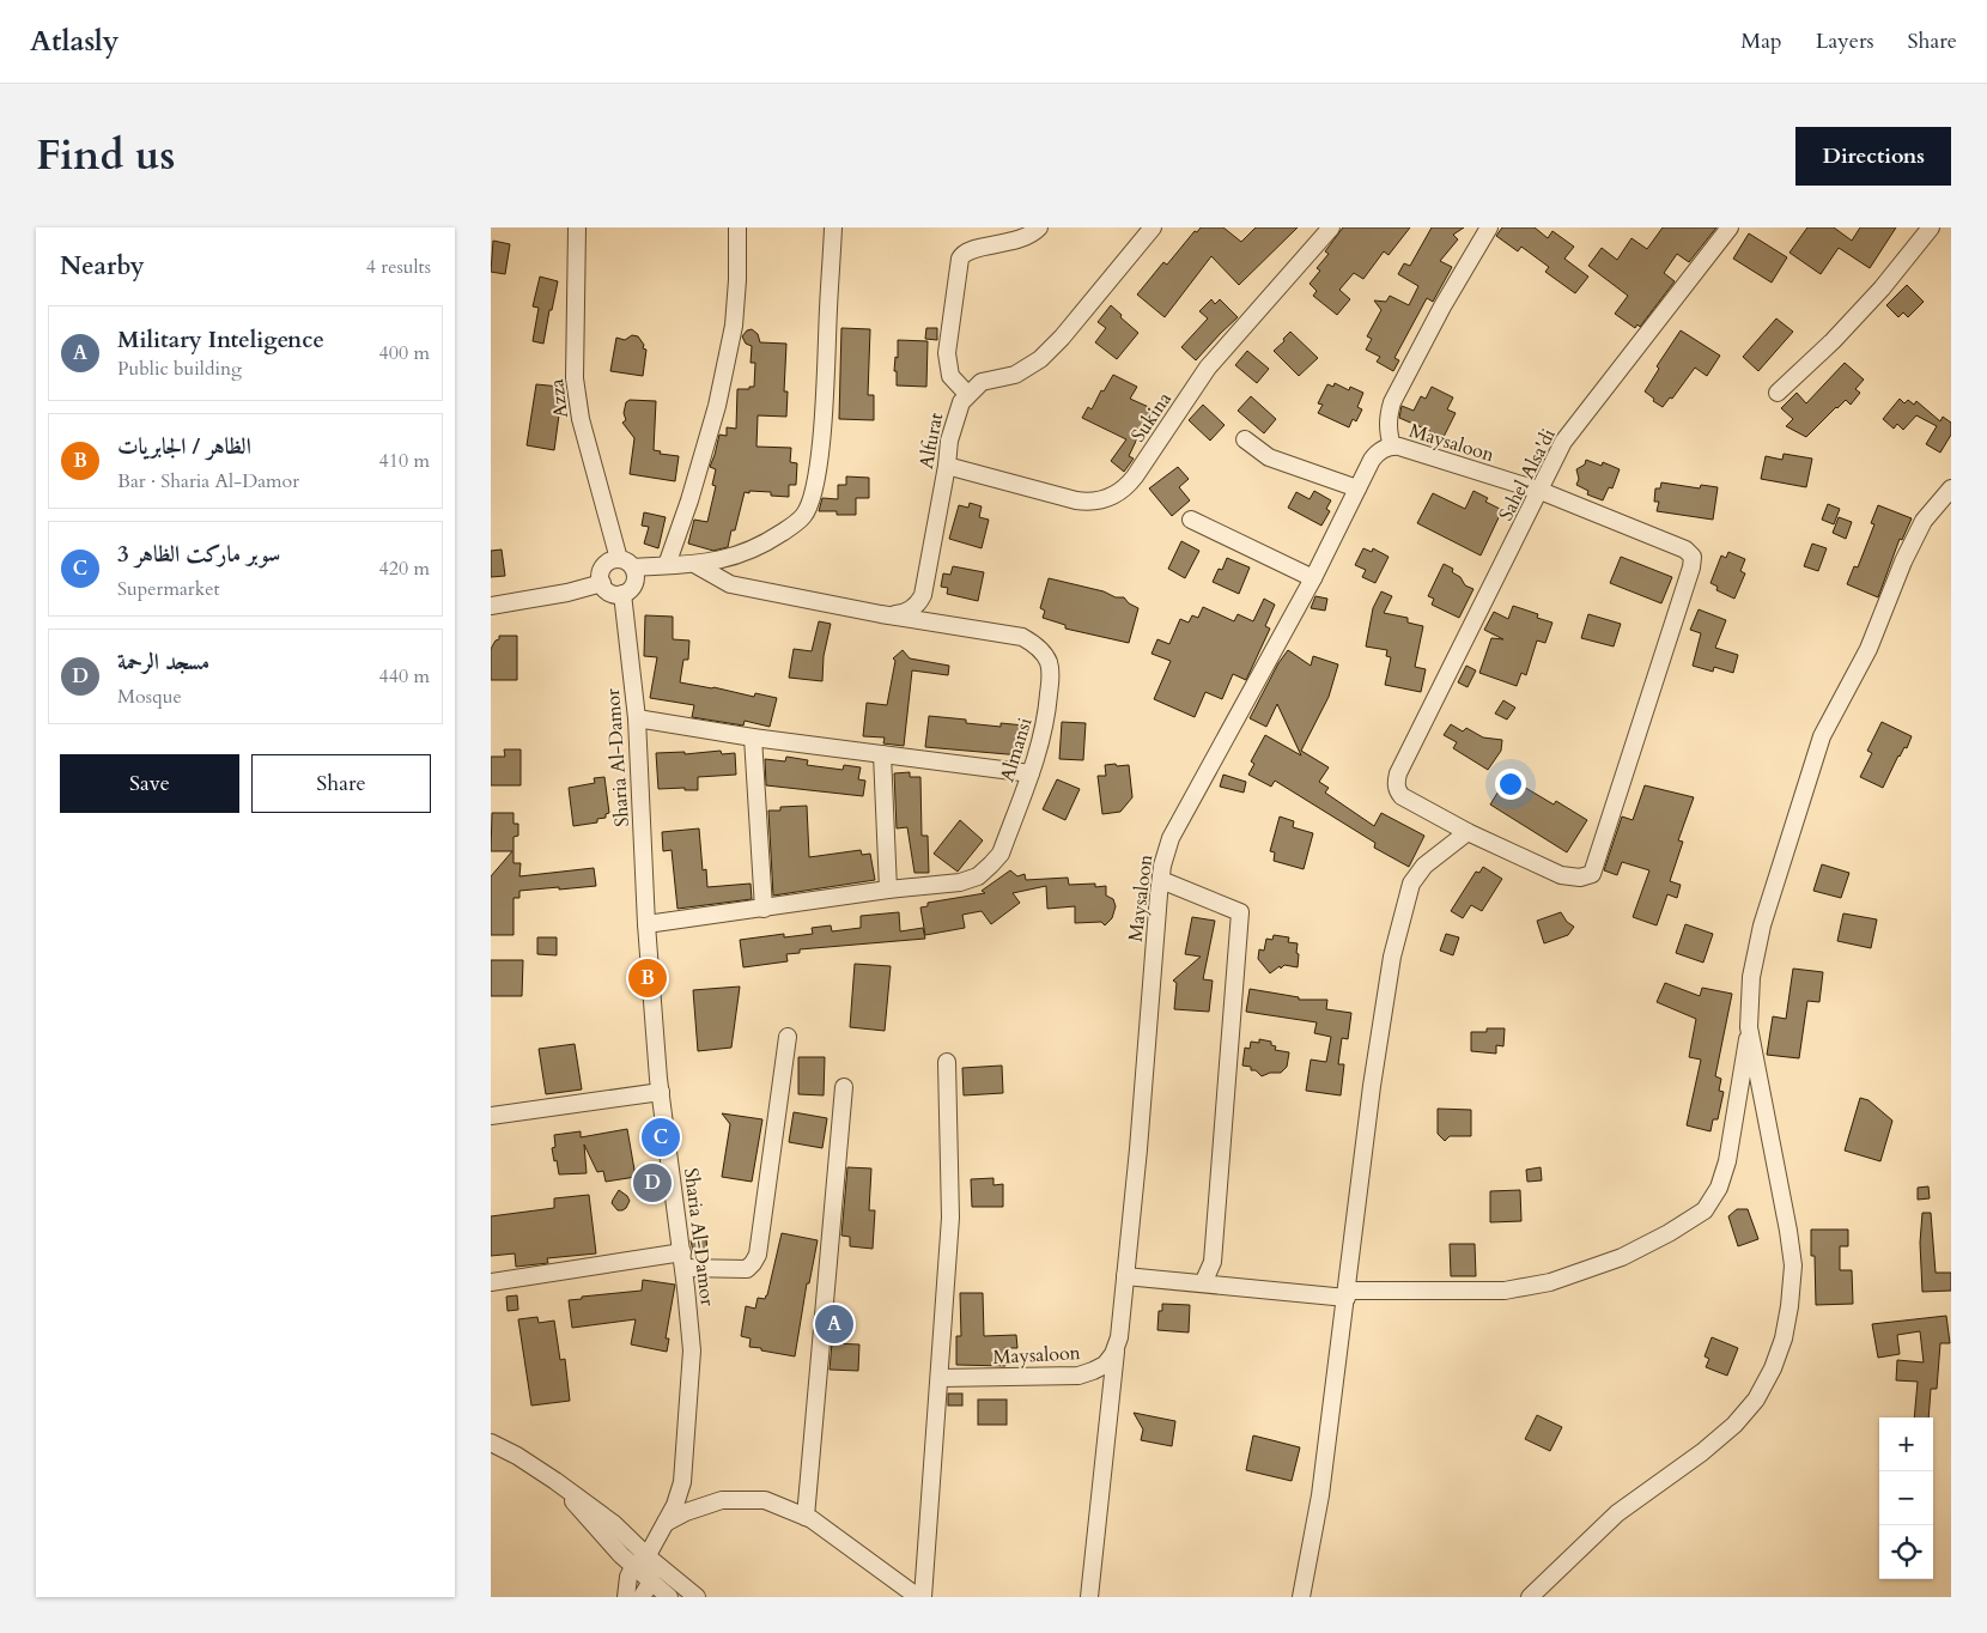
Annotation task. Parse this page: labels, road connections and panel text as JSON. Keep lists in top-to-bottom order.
{
  "streets": {
    "street": [
      "Azza",
      "Sukina",
      "Alfurat",
      "Maysaloon",
      "Sahel Alsa'di",
      "Almansi",
      "Sharia Al-Damor"
    ]
  },
  "crossings": [
    ["Azza", "Sharia Al-Damor"],
    ["Sukina", "Alfurat"],
    ["Alfurat", "Almansi"],
    ["Maysaloon", "Sahel Alsa'di"],
    ["Almansi", "Sharia Al-Damor"]
  ],
  "page": {
    "header": "Atlasly",
    "nav": ["Map", "Layers", "Share"],
    "title": "Find us",
    "buttons": [
      "Directions",
      ["Save", "Share"]
    ],
    "heading": ["Nearby", "4 results"],
    "list": [
      {
        "mark": "A",
        "name": "Military Inteligence",
        "note": "Public building",
        "value": "400 m"
      },
      {
        "mark": "B",
        "name": "الظاهر / الجابريات",
        "note": "Bar · Sharia Al-Damor",
        "value": "410 m"
      },
      {
        "mark": "C",
        "name": "سوبر ماركت الظاهر 3",
        "note": "Supermarket",
        "value": "420 m"
      },
      {
        "mark": "D",
        "name": "مسجد الرحمة",
        "note": "Mosque",
        "value": "440 m"
      }
    ],
    "pins": [
      "B",
      "C",
      "D",
      "A"
    ],
    "map_buttons": ["+", "−"]
  }
}
